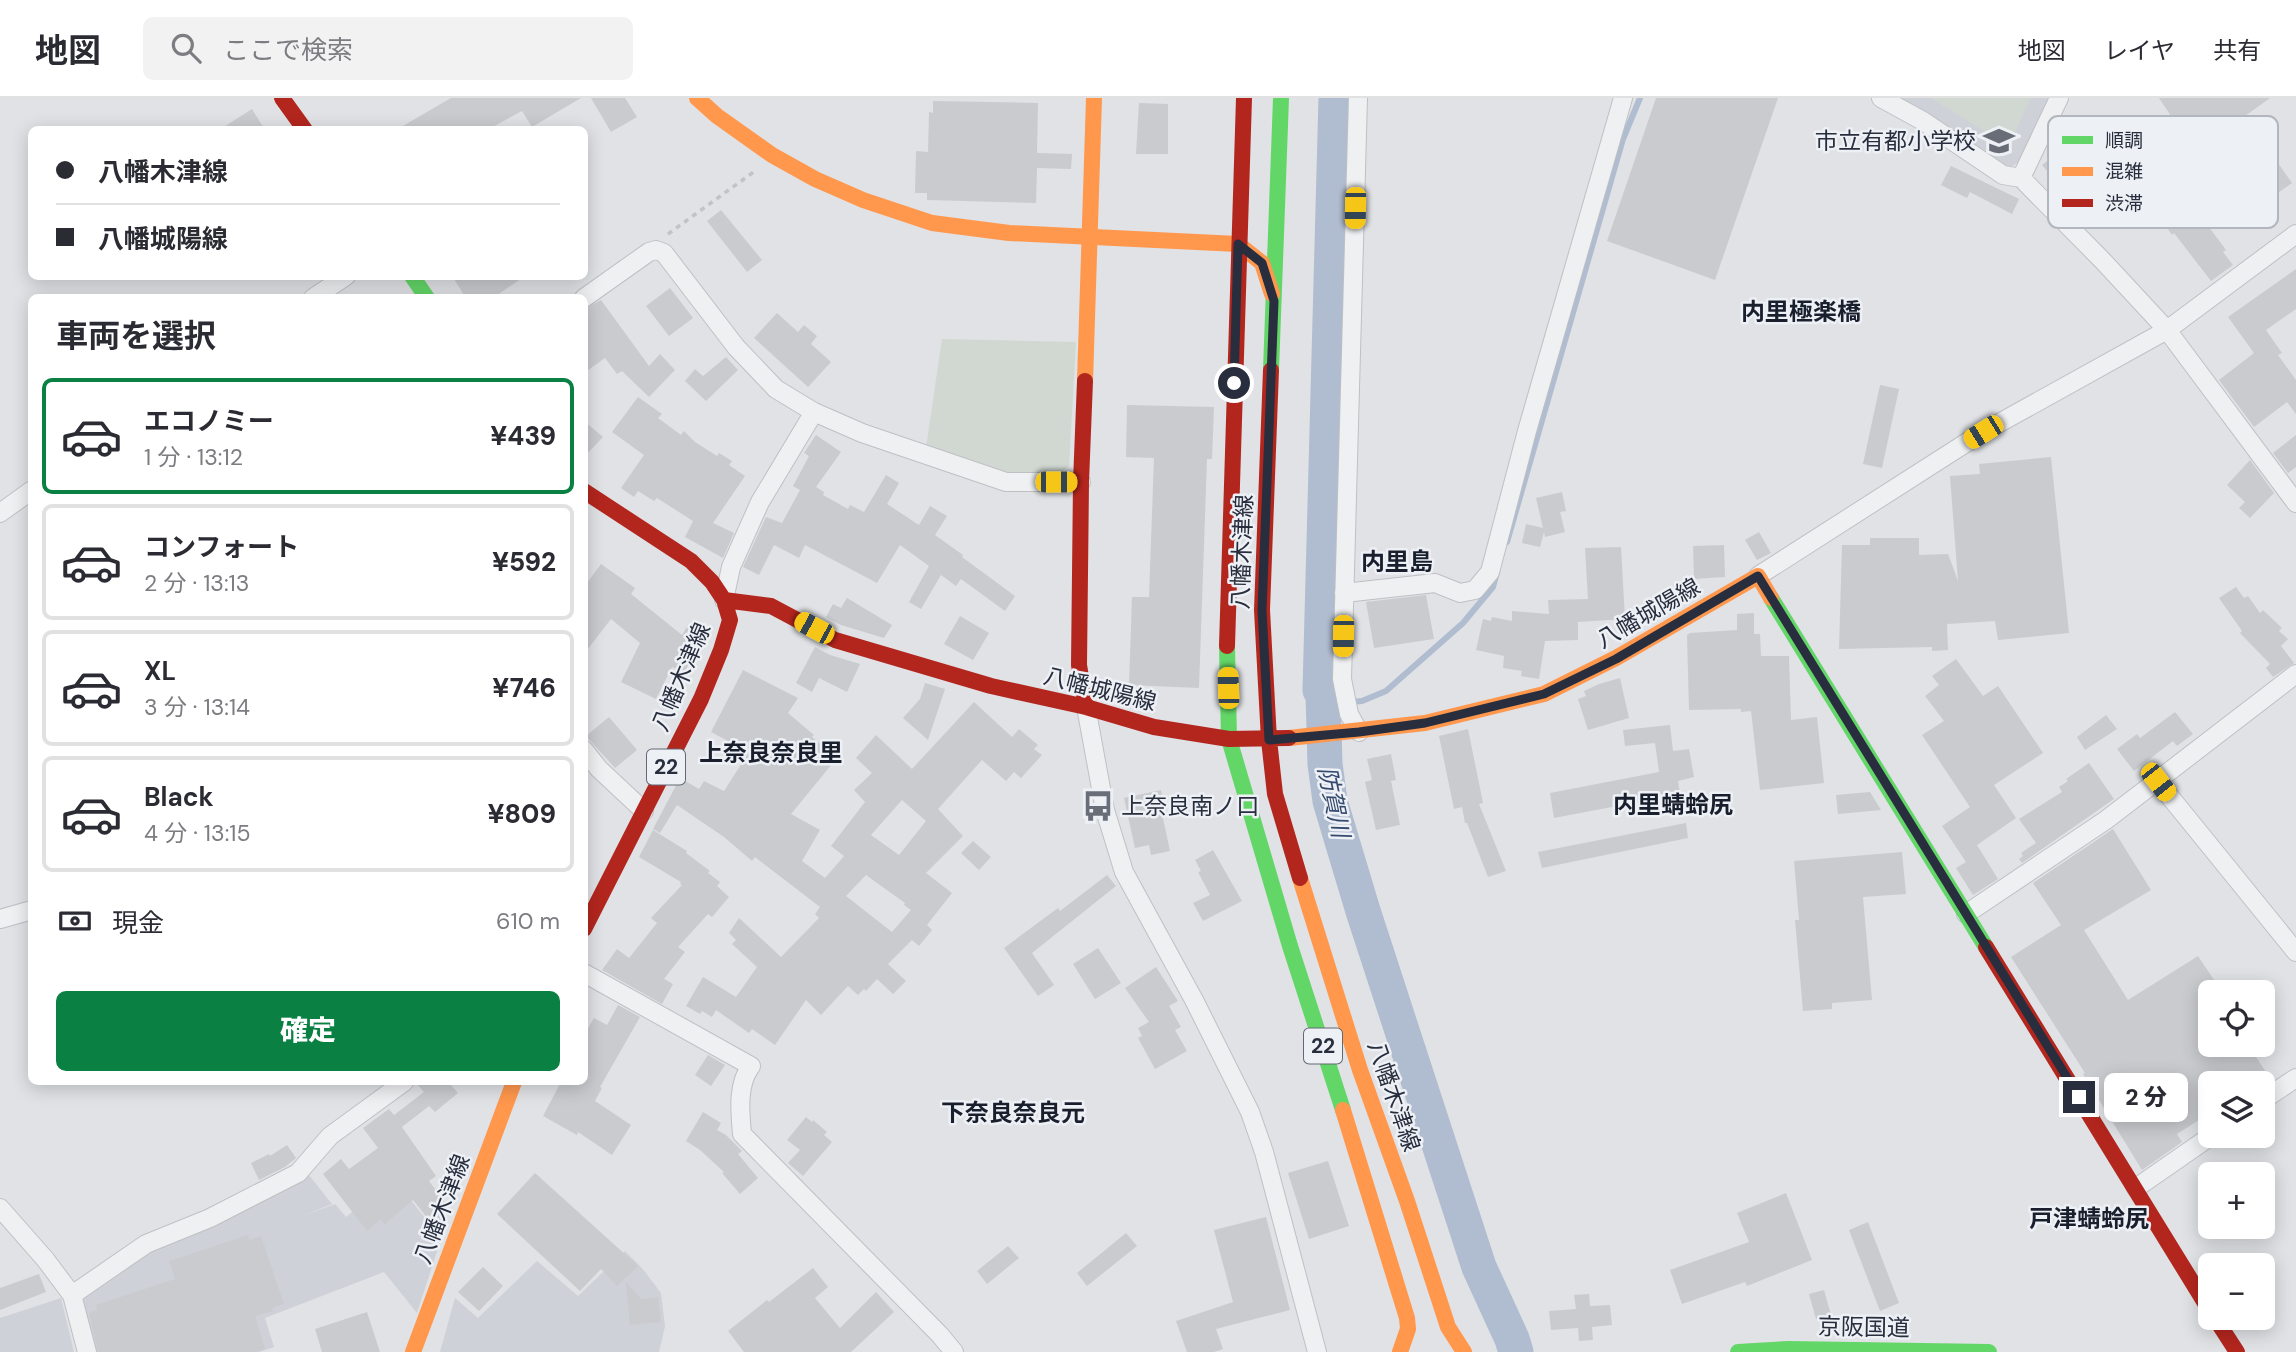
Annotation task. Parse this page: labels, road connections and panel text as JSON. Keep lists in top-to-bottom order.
{
  "streets": {
    "main road": [
      "八幡木津線",
      "八幡城陽線",
      "22",
      "京阪国道"
    ]
  },
  "crossings": [
    ["八幡木津線", "八幡城陽線"]
  ],
  "districts": [
    "内里極楽橋",
    "内里島",
    "上奈良奈良里",
    "内里蜻蛉尻",
    "下奈良奈良元",
    "戸津蜻蛉尻"
  ],
  "water": ["防賀川"],
  "places": {
    "school or university": ["市立有都小学校"],
    "bus stop": ["上奈良南ノ口"]
  },
  "legend": ["順調", "混雑", "渋滞"],
  "page": {
    "header": "地図",
    "search": "ここで検索",
    "nav": ["地図", "レイヤ", "共有"],
    "banner": ["八幡木津線", "八幡城陽線"],
    "heading": "車両を選択",
    "list": [
      {
        "name": "エコノミー",
        "note": "1 分 · 13:12",
        "value": "¥439"
      },
      {
        "name": "コンフォート",
        "note": "2 分 · 13:13",
        "value": "¥592"
      },
      {
        "name": "XL",
        "note": "3 分 · 13:14",
        "value": "¥746"
      },
      {
        "name": "Black",
        "note": "4 分 · 13:15",
        "value": "¥809"
      }
    ],
    "pay": ["現金", "610 m"],
    "buttons": "確定",
    "map_buttons": ["+", "−"],
    "bubble": "2 分"
  }
}
